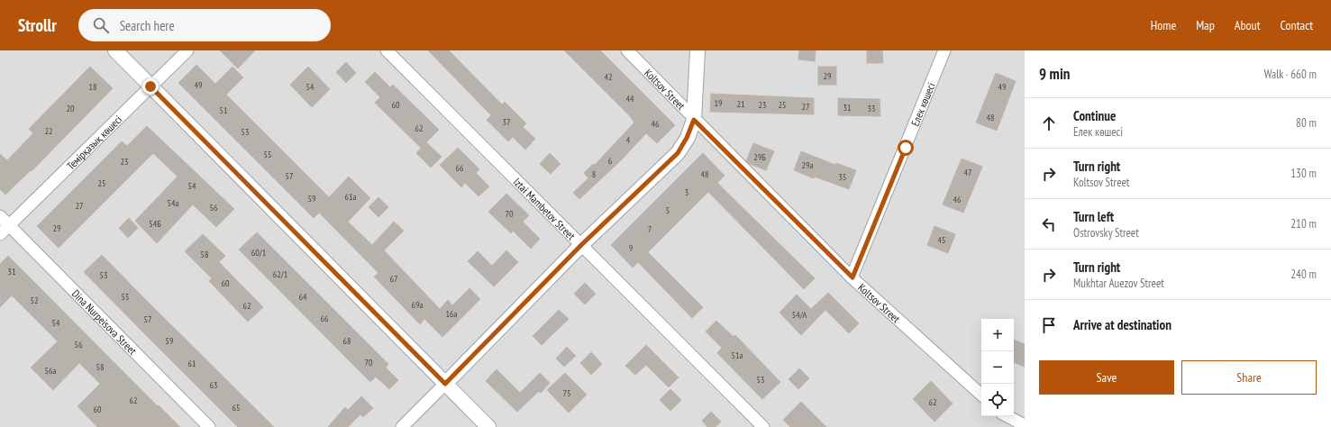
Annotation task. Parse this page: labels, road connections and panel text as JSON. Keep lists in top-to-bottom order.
{
  "streets": {
    "street": [
      "Koltsov Street",
      "Елек көшесі",
      "Темірқазық көшесі",
      "Iztai Mambetov Street",
      "Dina Nurpeisova Street"
    ]
  },
  "crossings": [
    ["Koltsov Street", "Елек көшесі"],
    ["Темірқазық көшесі", "Dina Nurpeisova Street"]
  ],
  "house_numbers": [
    "29",
    "42",
    "49",
    "18",
    "54",
    "49",
    "44",
    "19",
    "21",
    "60",
    "23",
    "25",
    "27",
    "31",
    "20",
    "33",
    "51",
    "48",
    "37",
    "46",
    "62",
    "22",
    "53",
    "4",
    "55",
    "29Б",
    "6",
    "23",
    "29а",
    "66",
    "47",
    "8",
    "48",
    "57",
    "35",
    "25",
    "54",
    "3",
    "61а",
    "59",
    "46",
    "54а",
    "27",
    "56",
    "5",
    "70",
    "54Б",
    "29",
    "7",
    "45",
    "9",
    "60/1",
    "58",
    "31",
    "62/1",
    "53",
    "67",
    "60",
    "55",
    "64",
    "52",
    "69а",
    "62",
    "16а",
    "54/А",
    "66",
    "57",
    "54",
    "59",
    "68",
    "56",
    "51а",
    "70",
    "61",
    "58",
    "56а",
    "53",
    "63",
    "75",
    "62",
    "62",
    "65",
    "60"
  ],
  "page": {
    "header": "Strollr",
    "search": "Search here",
    "nav": [
      "Home",
      "Map",
      "About",
      "Contact"
    ],
    "heading": ["9 min", "Walk · 660 m"],
    "list": [
      ["Continue", "Елек көшесі", "80 m"],
      ["Turn right", "Koltsov Street", "130 m"],
      ["Turn left", "Ostrovsky Street", "210 m"],
      ["Turn right", "Mukhtar Auezov Street", "240 m"],
      "Arrive at destination"
    ],
    "map_buttons": ["+", "−"],
    "buttons": ["Save", "Share"]
  }
}
